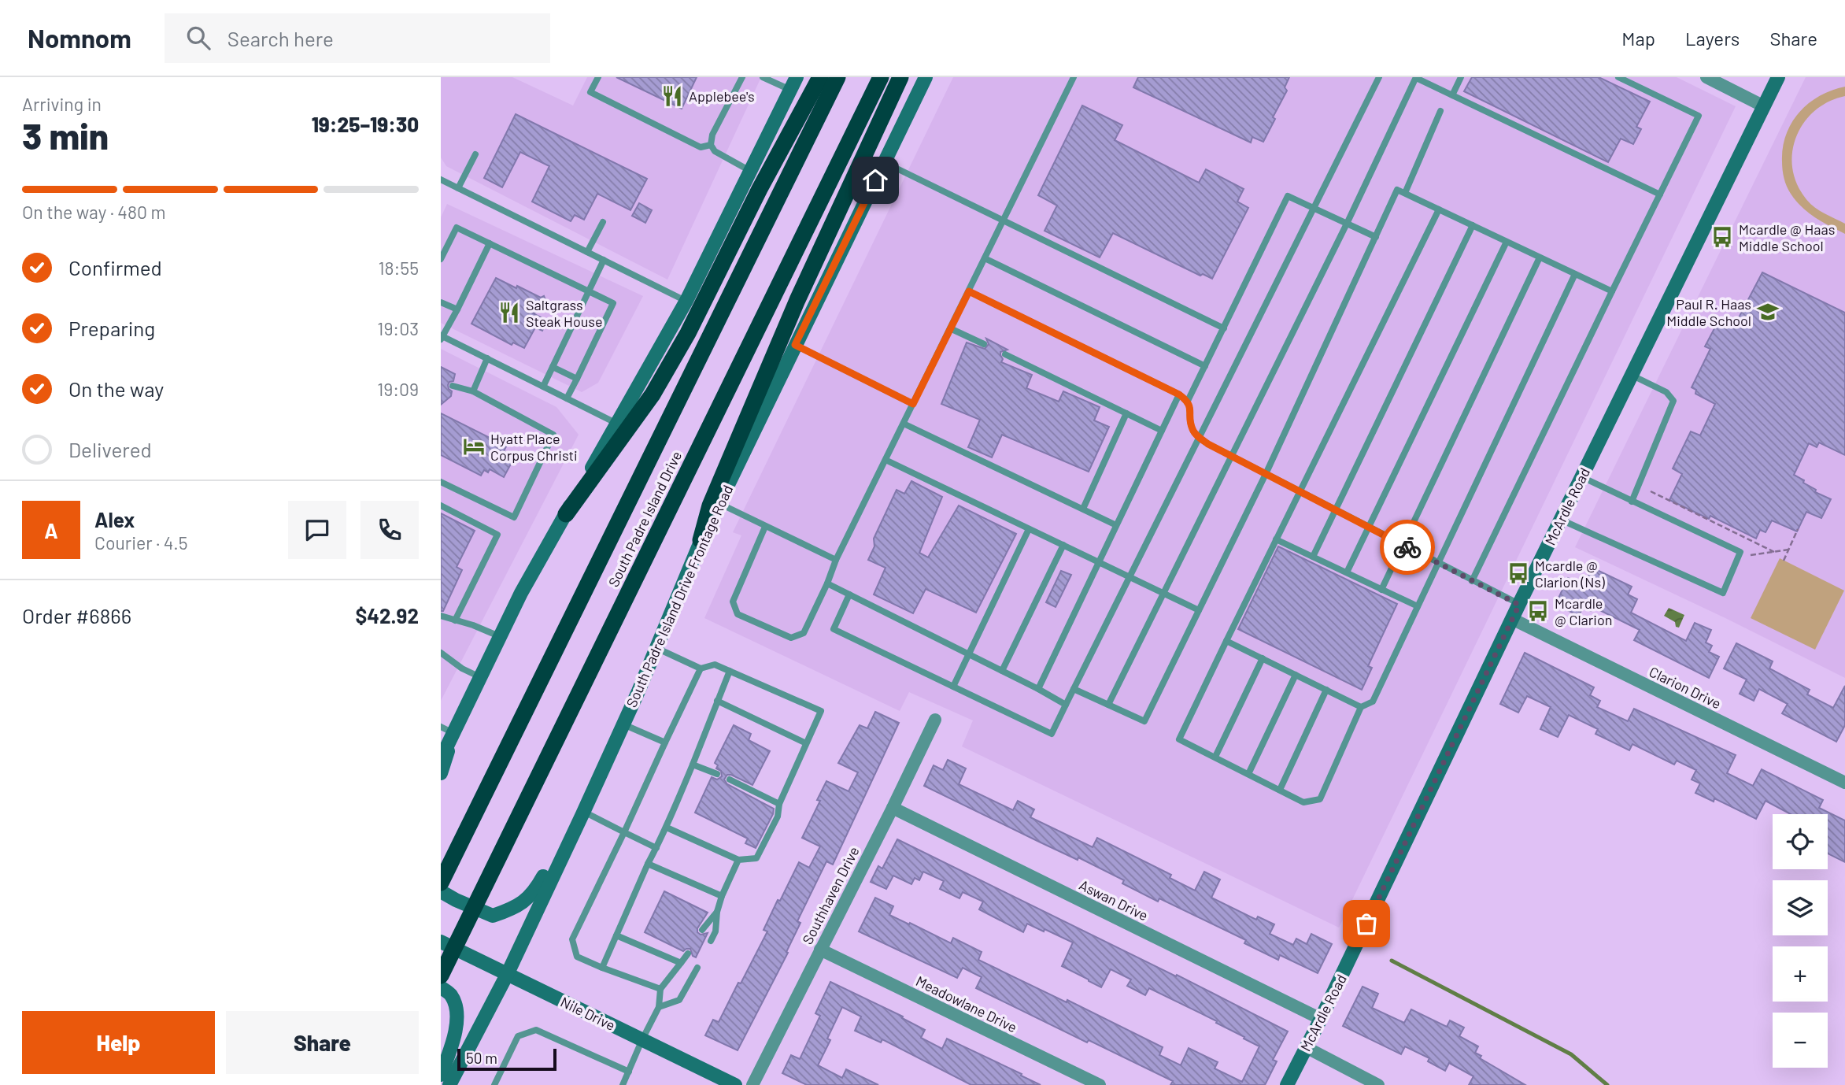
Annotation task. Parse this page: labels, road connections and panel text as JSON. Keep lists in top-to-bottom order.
{
  "streets": {
    "highway": ["South Padre Island Drive"],
    "main road": ["McArdle Road", "South Padre Island Drive Frontage Road", "Nile Drive"],
    "street": [
      "Clarion Drive",
      "Southhaven Drive",
      "Aswan Drive",
      "Meadowlane Drive"
    ]
  },
  "crossings": [
    ["McArdle Road", "Clarion Drive"],
    ["McArdle Road", "Aswan Drive"],
    ["South Padre Island Drive Frontage Road", "Nile Drive"],
    ["Southhaven Drive", "Aswan Drive"],
    ["Southhaven Drive", "Meadowlane Drive"]
  ],
  "places": {
    "restaurant": ["Applebee's", "Saltgrass Steak House"],
    "bus stop": ["Mcardle @ Haas Middle School", "Mcardle @ Clarion (Ns)", "Mcardle @ Clarion"],
    "school or university": ["Paul R. Haas Middle School"],
    "hotel": ["Hyatt Place Corpus Christi"]
  },
  "scale_bar": "50 m",
  "page": {
    "header": "Nomnom",
    "search": "Search here",
    "nav": ["Map", "Layers", "Share"],
    "heading": ["3 min", "Arriving in", "19:25–19:30"],
    "panel": [
      "Alex",
      "Courier · 4.5",
      "Order #6866",
      "$42.92"
    ],
    "bar": "On the way · 480 m",
    "list": [
      ["Confirmed", "18:55"],
      ["Preparing", "19:03"],
      ["On the way", "19:09"],
      "Delivered"
    ],
    "round": "A",
    "map_buttons": ["+", "−"],
    "buttons": ["Help", "Share"],
    "scale": "50 m"
  }
}
